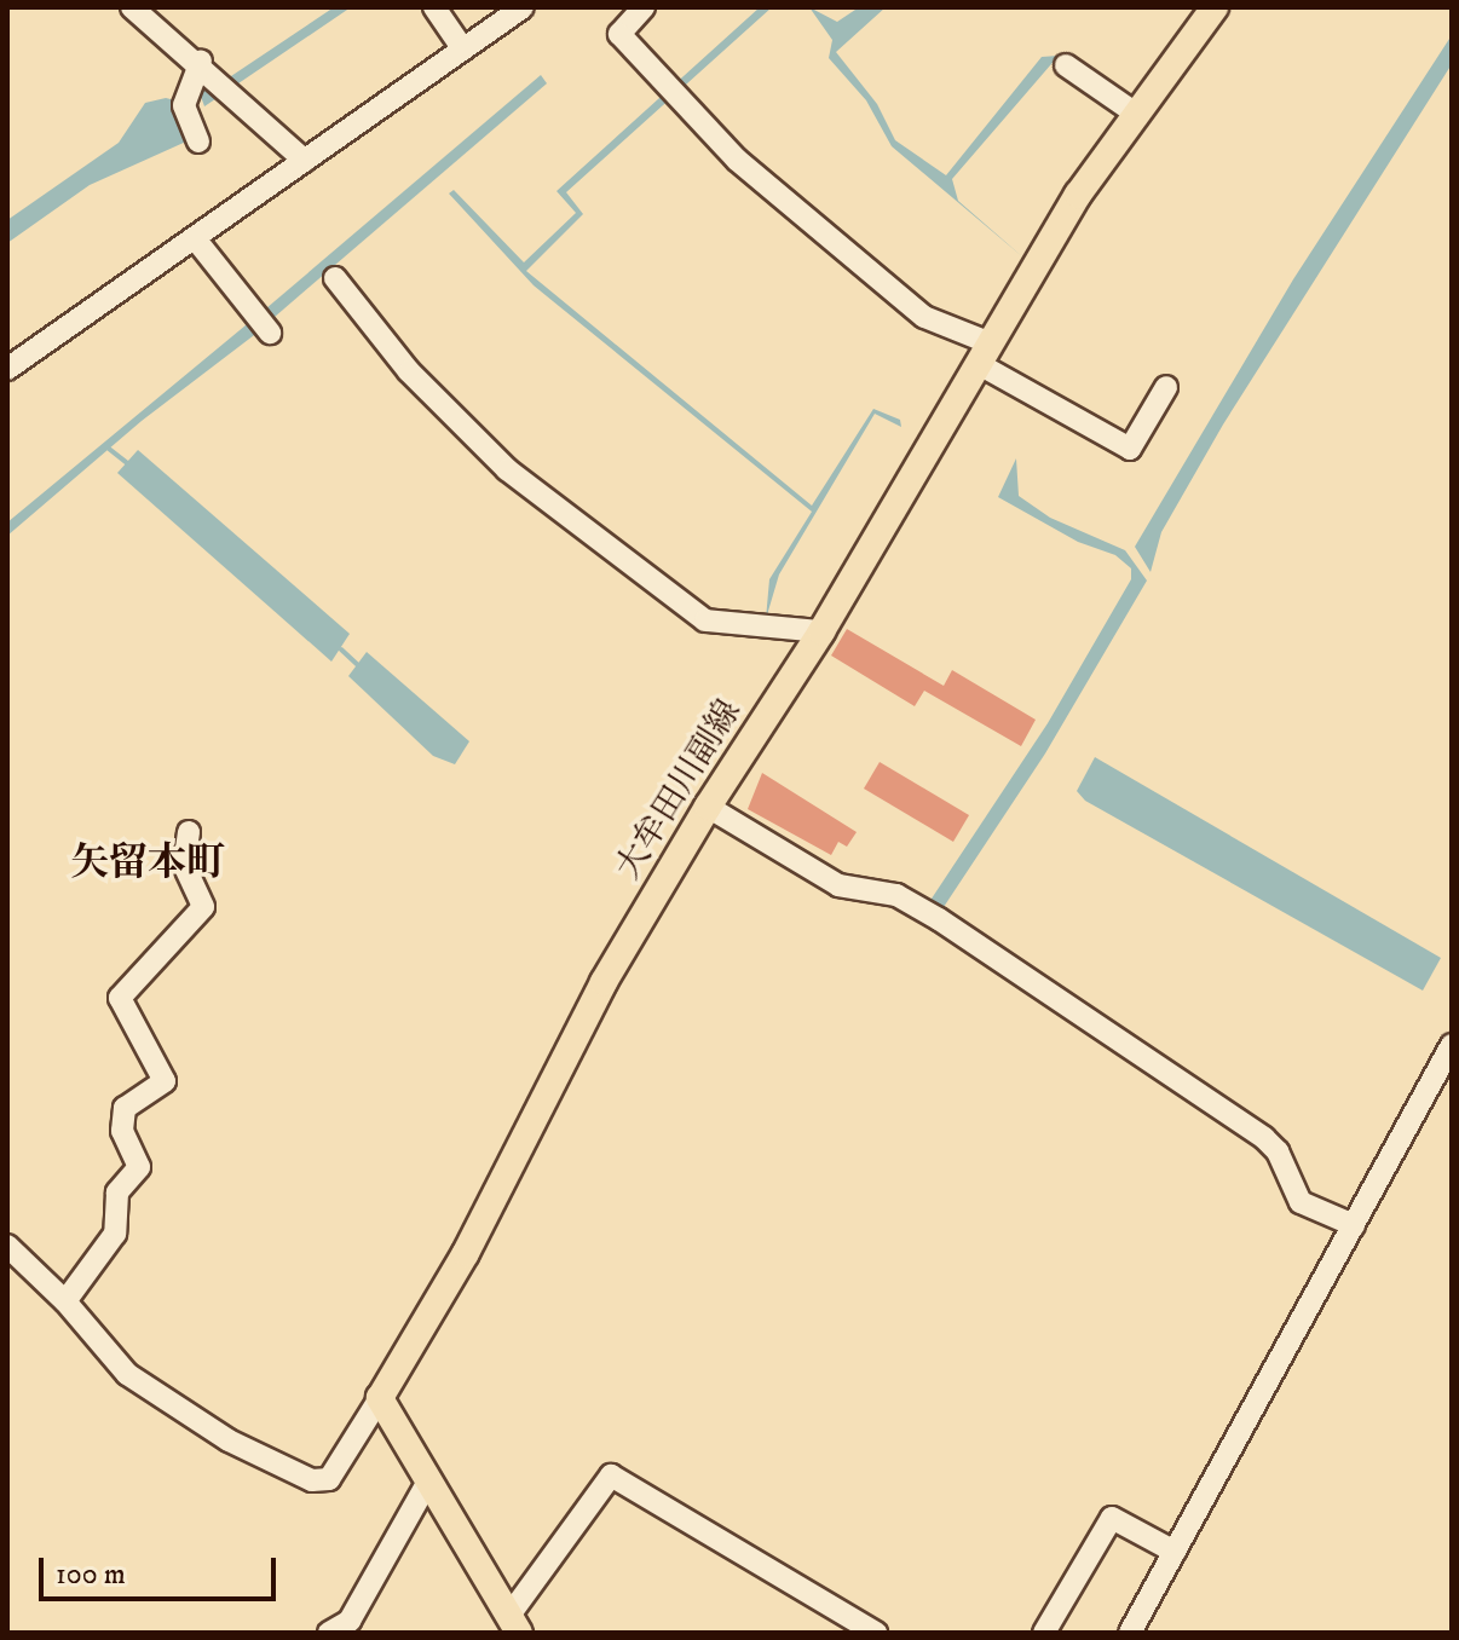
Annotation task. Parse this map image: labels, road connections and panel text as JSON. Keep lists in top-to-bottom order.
{
  "streets": {
    "main road": ["大牟田川副線"]
  },
  "districts": ["矢留本町"],
  "scale_bar": "100 m"
}
